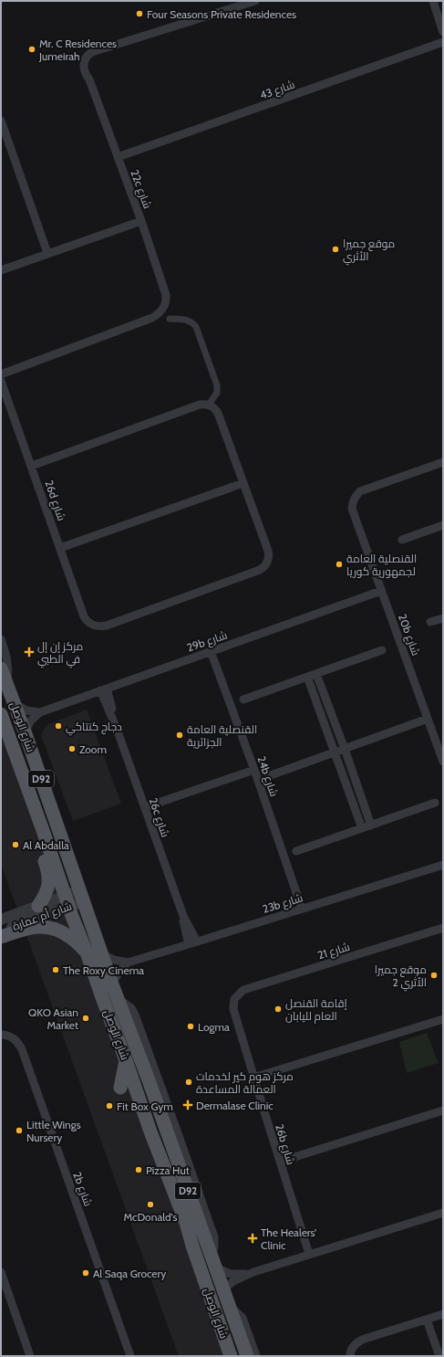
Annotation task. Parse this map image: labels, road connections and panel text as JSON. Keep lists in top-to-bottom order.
{
  "streets": {
    "main road": ["شارع الوصل", "D92"],
    "street": [
      "شارع 43",
      "22c شارع",
      "26d شارع",
      "20b شارع",
      "29b شارع",
      "24b شارع",
      "26c شارع",
      "23b شارع",
      "شارع أم عمارة",
      "شارع 21",
      "26b شارع",
      "2b شارع"
    ]
  },
  "crossings": [
    ["شارع 43", "22c شارع"],
    ["20b شارع", "29b شارع"],
    ["29b شارع", "شارع الوصل"],
    ["29b شارع", "24b شارع"],
    ["29b شارع", "26c شارع"],
    ["شارع الوصل", "شارع أم عمارة"],
    ["24b شارع", "23b شارع"],
    ["26c شارع", "23b شارع"],
    ["شارع 21", "26b شارع"]
  ],
  "places": {
    "other": [
      "Four Seasons Private Residences",
      "Mr. C Residences Jumeirah",
      "موقع جميرا الأثري",
      "القنصلية العامة لجمهورية كوريا",
      "دجاج كنتاكي",
      "القنصلية العامة الجزائرية",
      "Zoom",
      "Al Abdalla",
      "The Roxy Cinema",
      "موقع جميرا 2 الأثري",
      "إقامة القنصل العام لليابان",
      "QKO Asian Market",
      "Logma",
      "مركز هوم كير لخدمات العمالة المساعدة",
      "Fit Box Gym",
      "Little Wings Nursery",
      "Pizza Hut",
      "McDonald's",
      "Al Saqa Grocery"
    ],
    "health": ["مركز إن إل في الطبي", "Dermalase Clinic", "The Healers’ Clinic"]
  }
}
